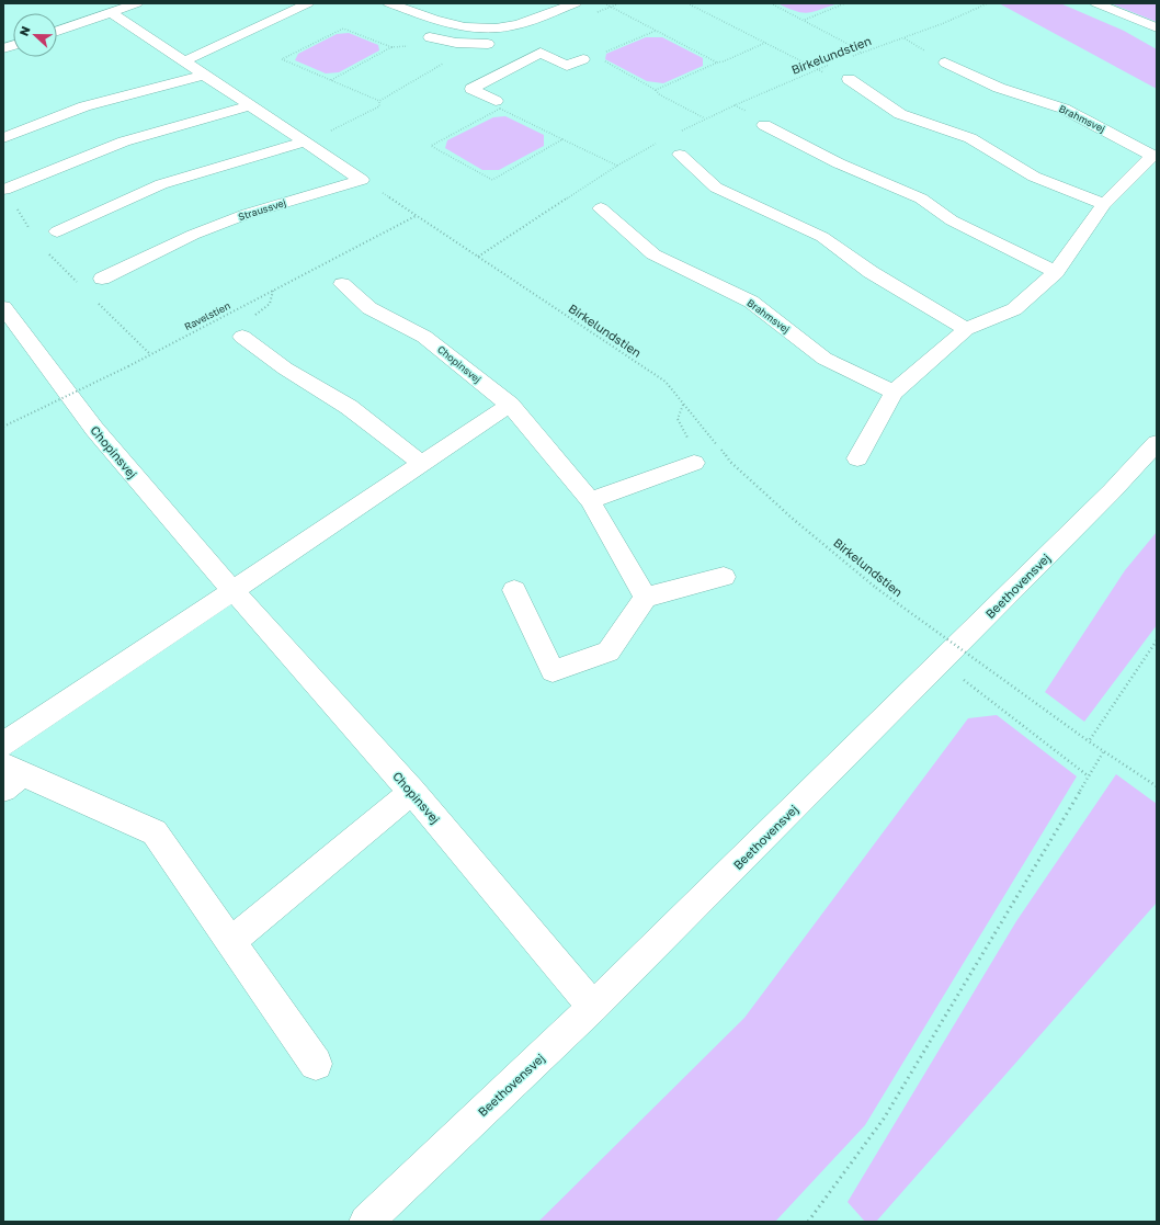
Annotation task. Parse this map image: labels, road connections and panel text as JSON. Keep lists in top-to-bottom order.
{
  "streets": {
    "street": [
      "Brahmsvej",
      "Straussvej",
      "Chopinsvej",
      "Beethovensvej"
    ],
    "path": ["Birkelundstien", "Ravelstien"]
  },
  "crossings": [
    ["Birkelundstien", "Straussvej"],
    ["Birkelundstien", "Ravelstien"],
    ["Chopinsvej", "Beethovensvej"]
  ],
  "north": "left"
}
